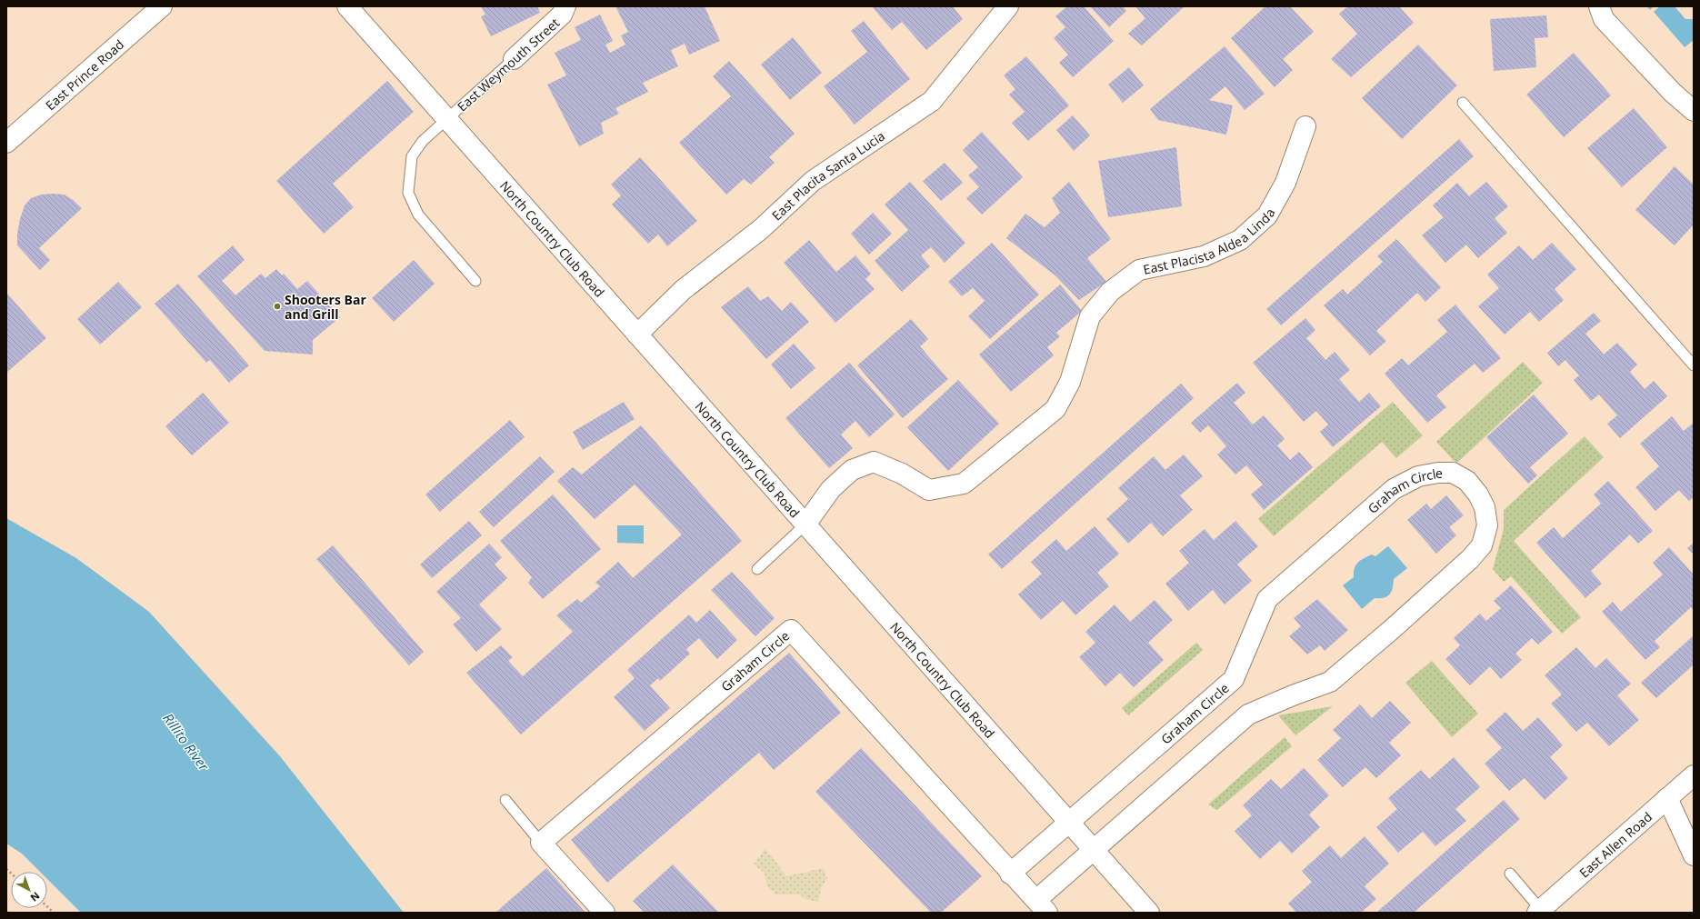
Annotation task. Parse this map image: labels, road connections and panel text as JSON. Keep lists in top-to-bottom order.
{
  "streets": {
    "street": [
      "East Weymouth Street",
      "East Prince Road",
      "East Placita Santa Lucia",
      "East Placista Aldea Linda",
      "North Country Club Road",
      "Graham Circle",
      "East Allen Road"
    ]
  },
  "crossings": [
    ["East Weymouth Street", "North Country Club Road"],
    ["East Placita Santa Lucia", "North Country Club Road"],
    ["East Placista Aldea Linda", "North Country Club Road"],
    ["North Country Club Road", "Graham Circle"]
  ],
  "water": ["Rillito River"],
  "places": ["Shooters Bar and Grill"],
  "north": "bottom right"
}
